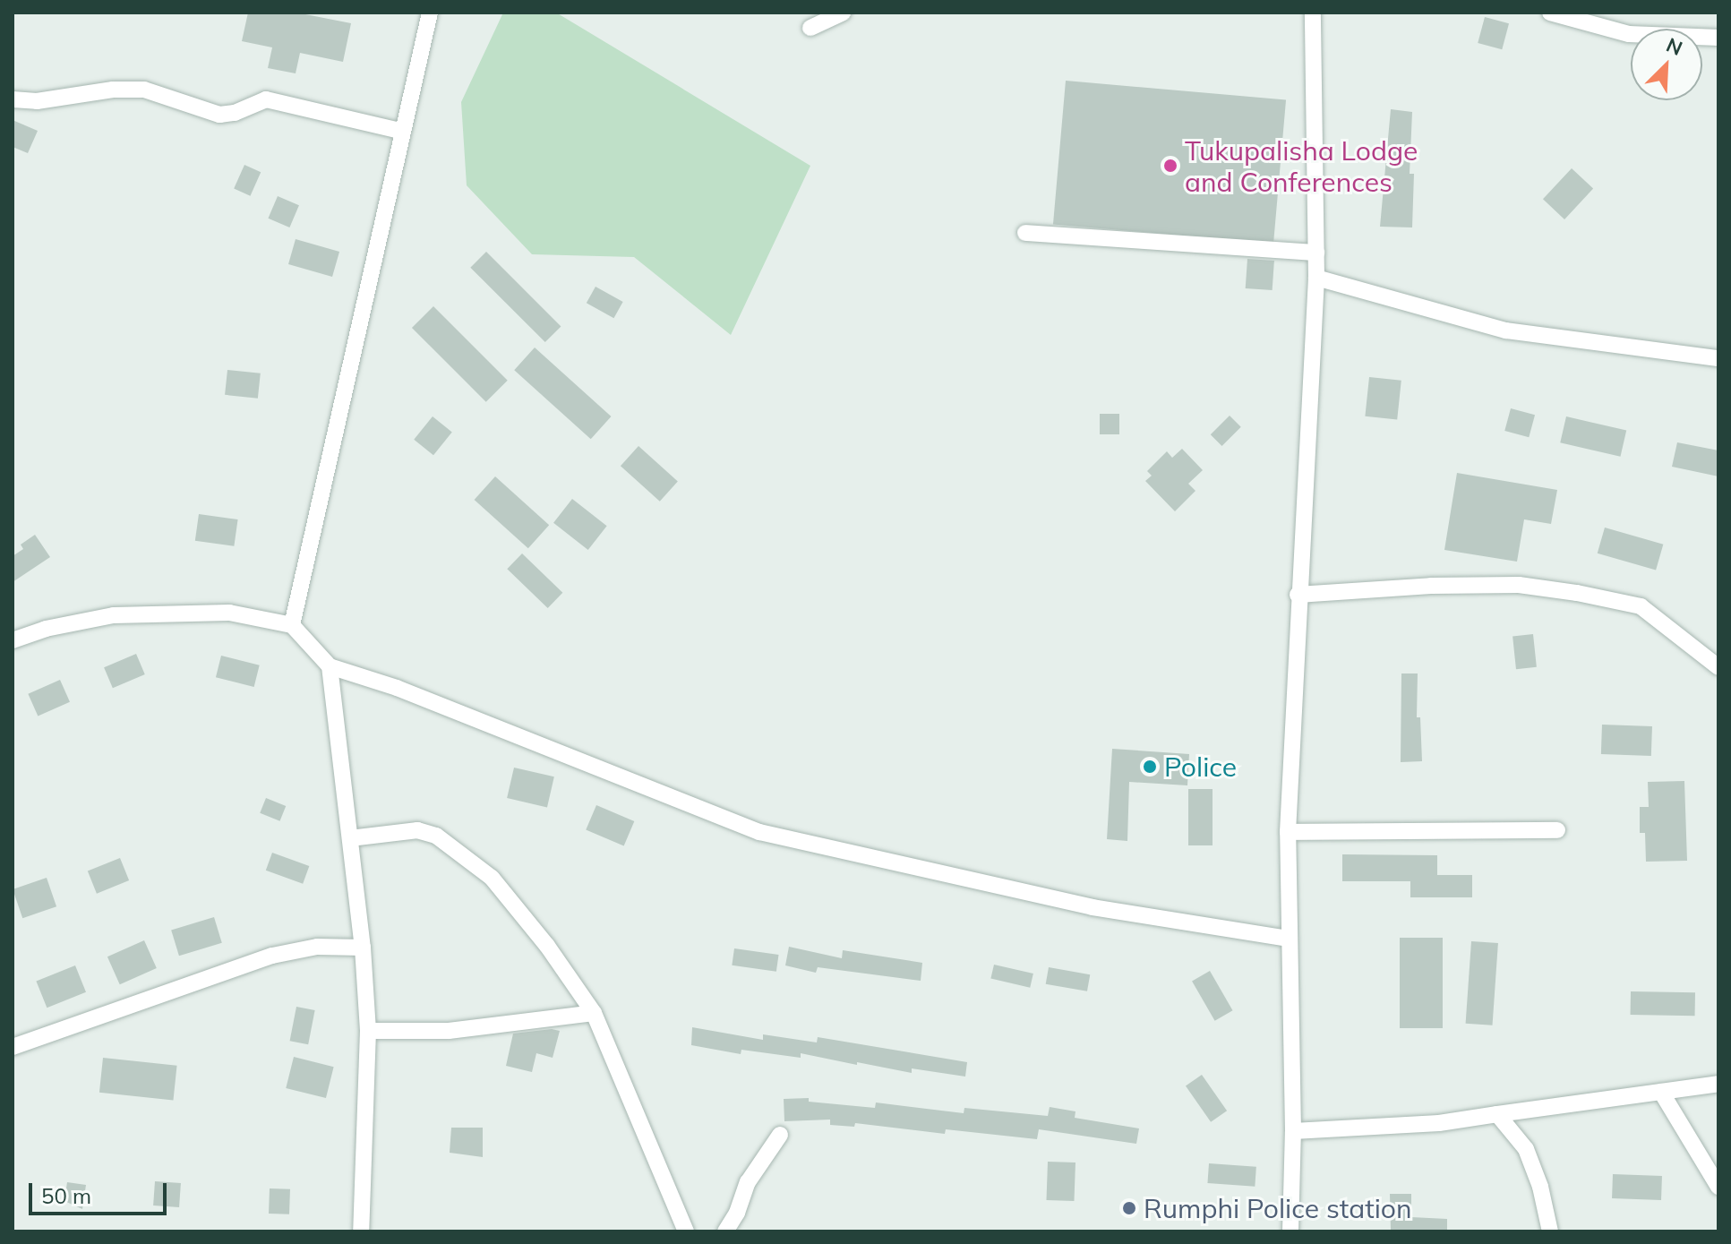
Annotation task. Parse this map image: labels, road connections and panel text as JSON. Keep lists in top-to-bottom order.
{
  "places": ["Tukupalisha Lodge and Conferences", "Police", "Rumphi Police station"],
  "scale_bar": "50 m",
  "north": "top right"
}
